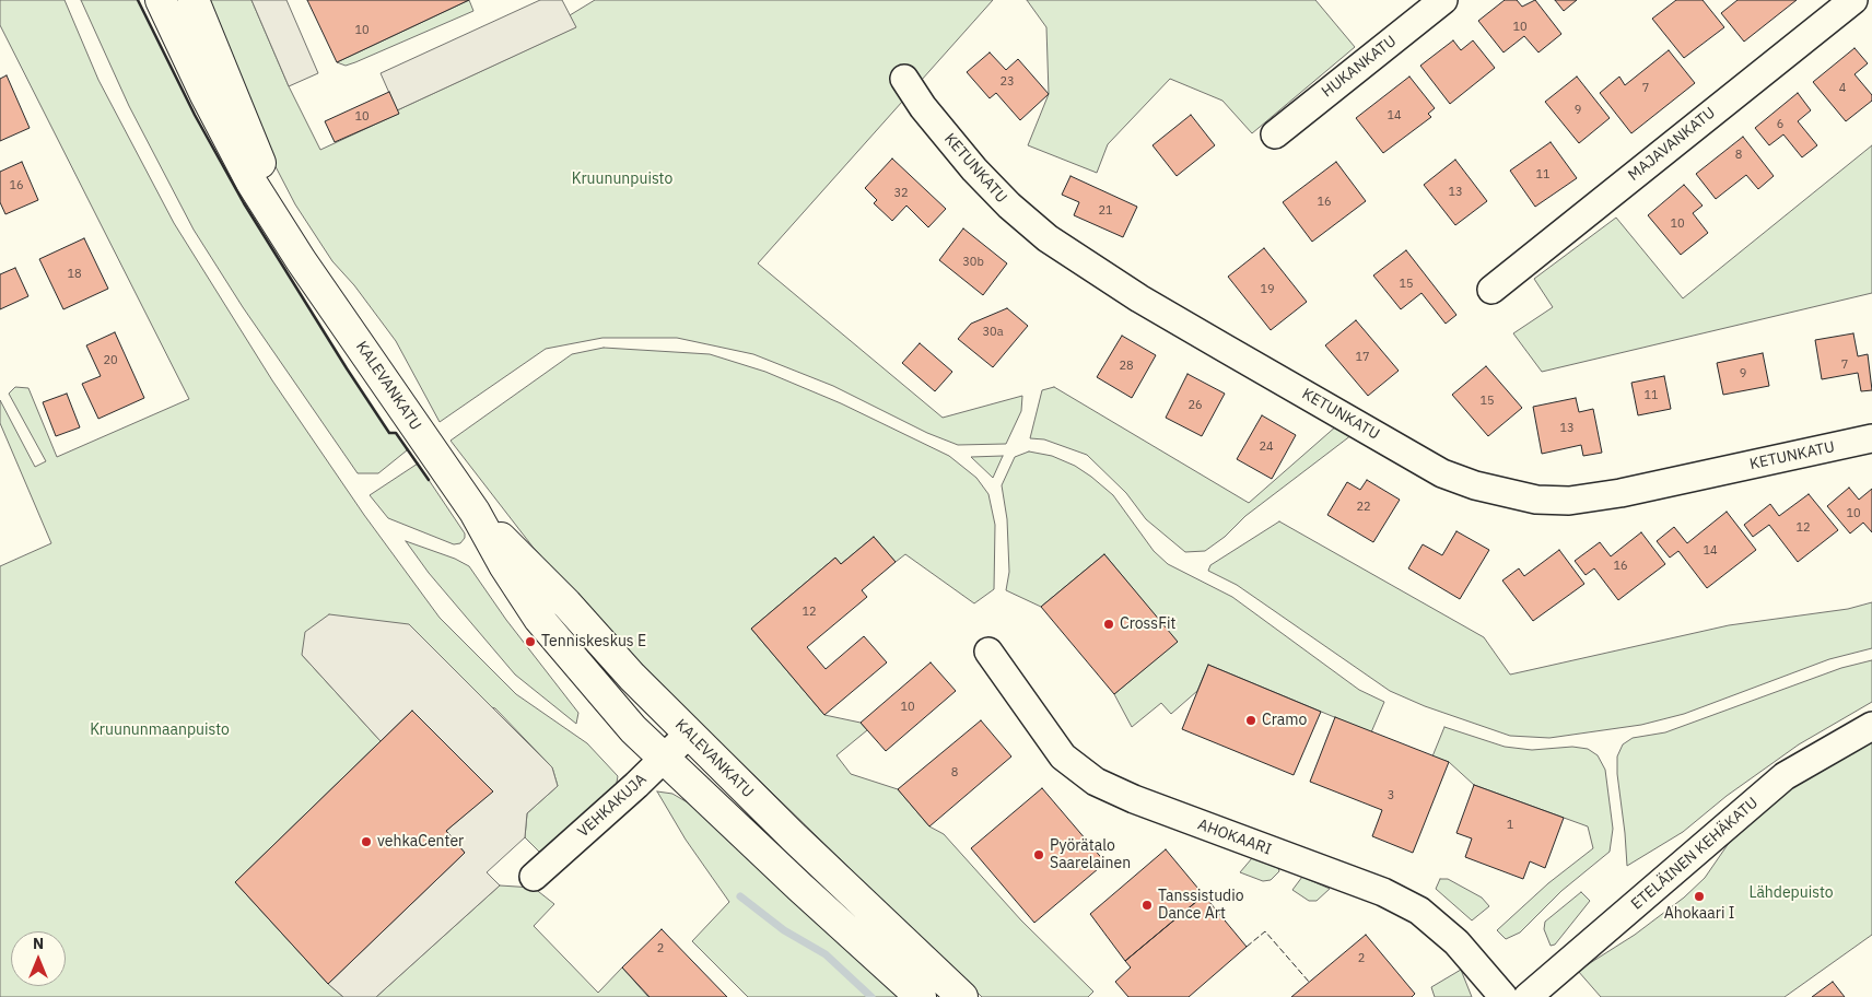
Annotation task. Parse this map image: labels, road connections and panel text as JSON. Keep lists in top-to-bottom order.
{
  "streets": {
    "main road": ["KALEVANKATU"],
    "street": [
      "HUKANKATU",
      "MAJAVANKATU",
      "KETUNKATU",
      "VEHKAKUJA",
      "AHOKAARI",
      "ETELÄINEN KEHÄKATU"
    ]
  },
  "crossings": [
    ["KALEVANKATU", "VEHKAKUJA"]
  ],
  "parks": ["Kruununpuisto", "Kruununmaanpuisto", "Lähdepuisto"],
  "places": [
    "CrossFit",
    "Tenniskeskus E",
    "Cramo",
    "vehkaCenter",
    "Pyörätalo Saarelainen",
    "Ahokaari I",
    "Tanssistudio Dance Art"
  ],
  "house_numbers": [
    "10",
    "10",
    "23",
    "7",
    "4",
    "9",
    "14",
    "10",
    "6",
    "8",
    "11",
    "16",
    "13",
    "32",
    "16",
    "21",
    "10",
    "30b",
    "18",
    "15",
    "19",
    "30a",
    "17",
    "20",
    "7",
    "28",
    "9",
    "11",
    "15",
    "26",
    "13",
    "24",
    "22",
    "10",
    "12",
    "14",
    "16",
    "12",
    "10",
    "8",
    "3",
    "1",
    "2",
    "2"
  ],
  "north": "top"
}
